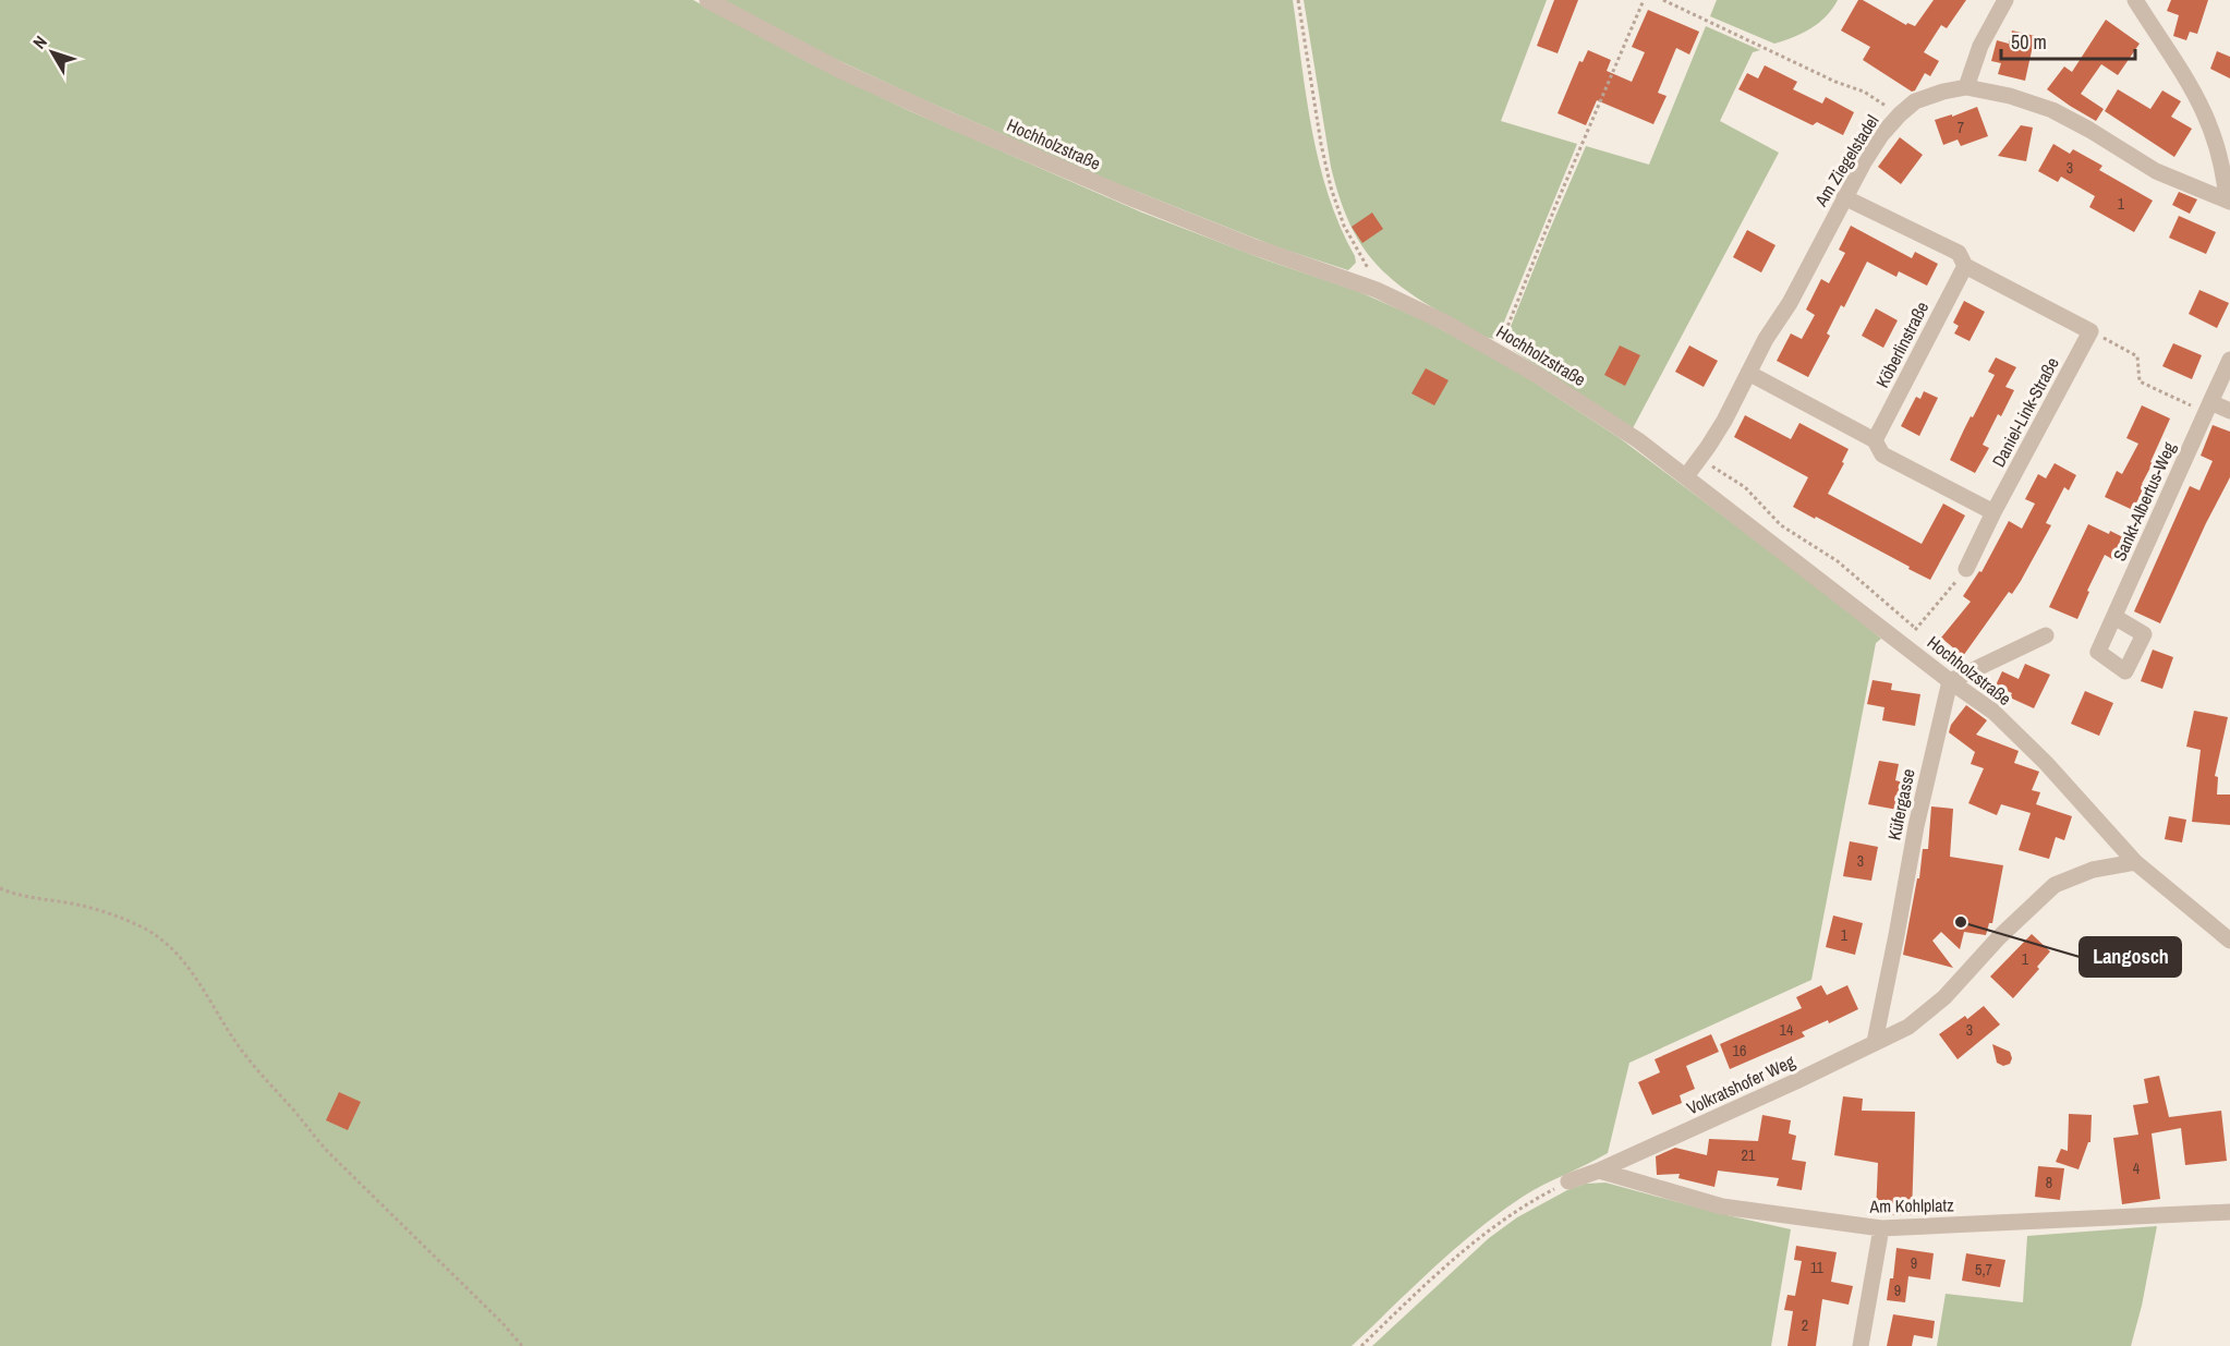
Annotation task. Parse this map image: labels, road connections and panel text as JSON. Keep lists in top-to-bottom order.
{
  "streets": {
    "street": [
      "Hochholzstraße",
      "Am Ziegelstadel",
      "Köberlinstraße",
      "Daniel-Link-Straße",
      "Sankt-Albertus-Weg",
      "Küfergasse",
      "Volkratshofer Weg",
      "Am Kohlplatz"
    ]
  },
  "crossings": [
    ["Hochholzstraße", "Am Ziegelstadel"],
    ["Hochholzstraße", "Küfergasse"],
    ["Hochholzstraße", "Volkratshofer Weg"],
    ["Küfergasse", "Volkratshofer Weg"],
    ["Volkratshofer Weg", "Am Kohlplatz"]
  ],
  "places": ["Langosch"],
  "house_numbers": [
    "7",
    "3",
    "1",
    "3",
    "1",
    "1",
    "14",
    "3",
    "16",
    "21",
    "4",
    "8",
    "9",
    "11",
    "5,7",
    "9",
    "2"
  ],
  "scale_bar": "50 m",
  "north": "top left"
}
